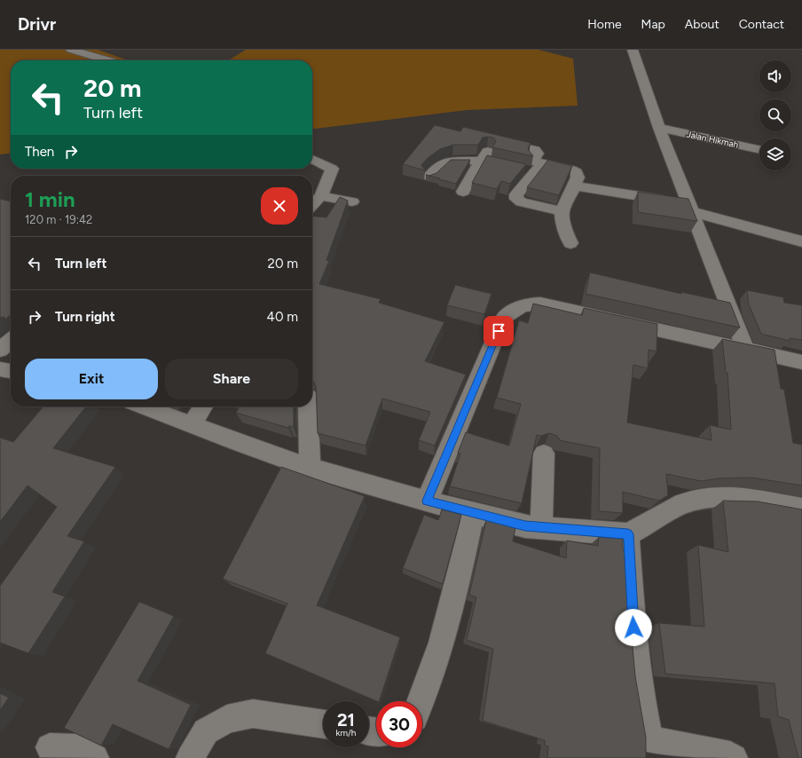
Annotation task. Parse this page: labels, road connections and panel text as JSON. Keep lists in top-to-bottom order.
{
  "streets": {
    "street": ["Jalan Hikmah"]
  },
  "page": {
    "header": "Drivr",
    "nav": [
      "Home",
      "Map",
      "About",
      "Contact"
    ],
    "turn": ["20 m", "Turn left"],
    "then": "Then",
    "heading": ["1 min", "120 m · 19:42"],
    "list": [
      {
        "name": "Turn left",
        "value": "20 m"
      },
      {
        "name": "Turn right",
        "value": "40 m"
      }
    ],
    "buttons": ["Exit", "Share"],
    "speed": "21 km/h",
    "limit": "30"
  }
}
